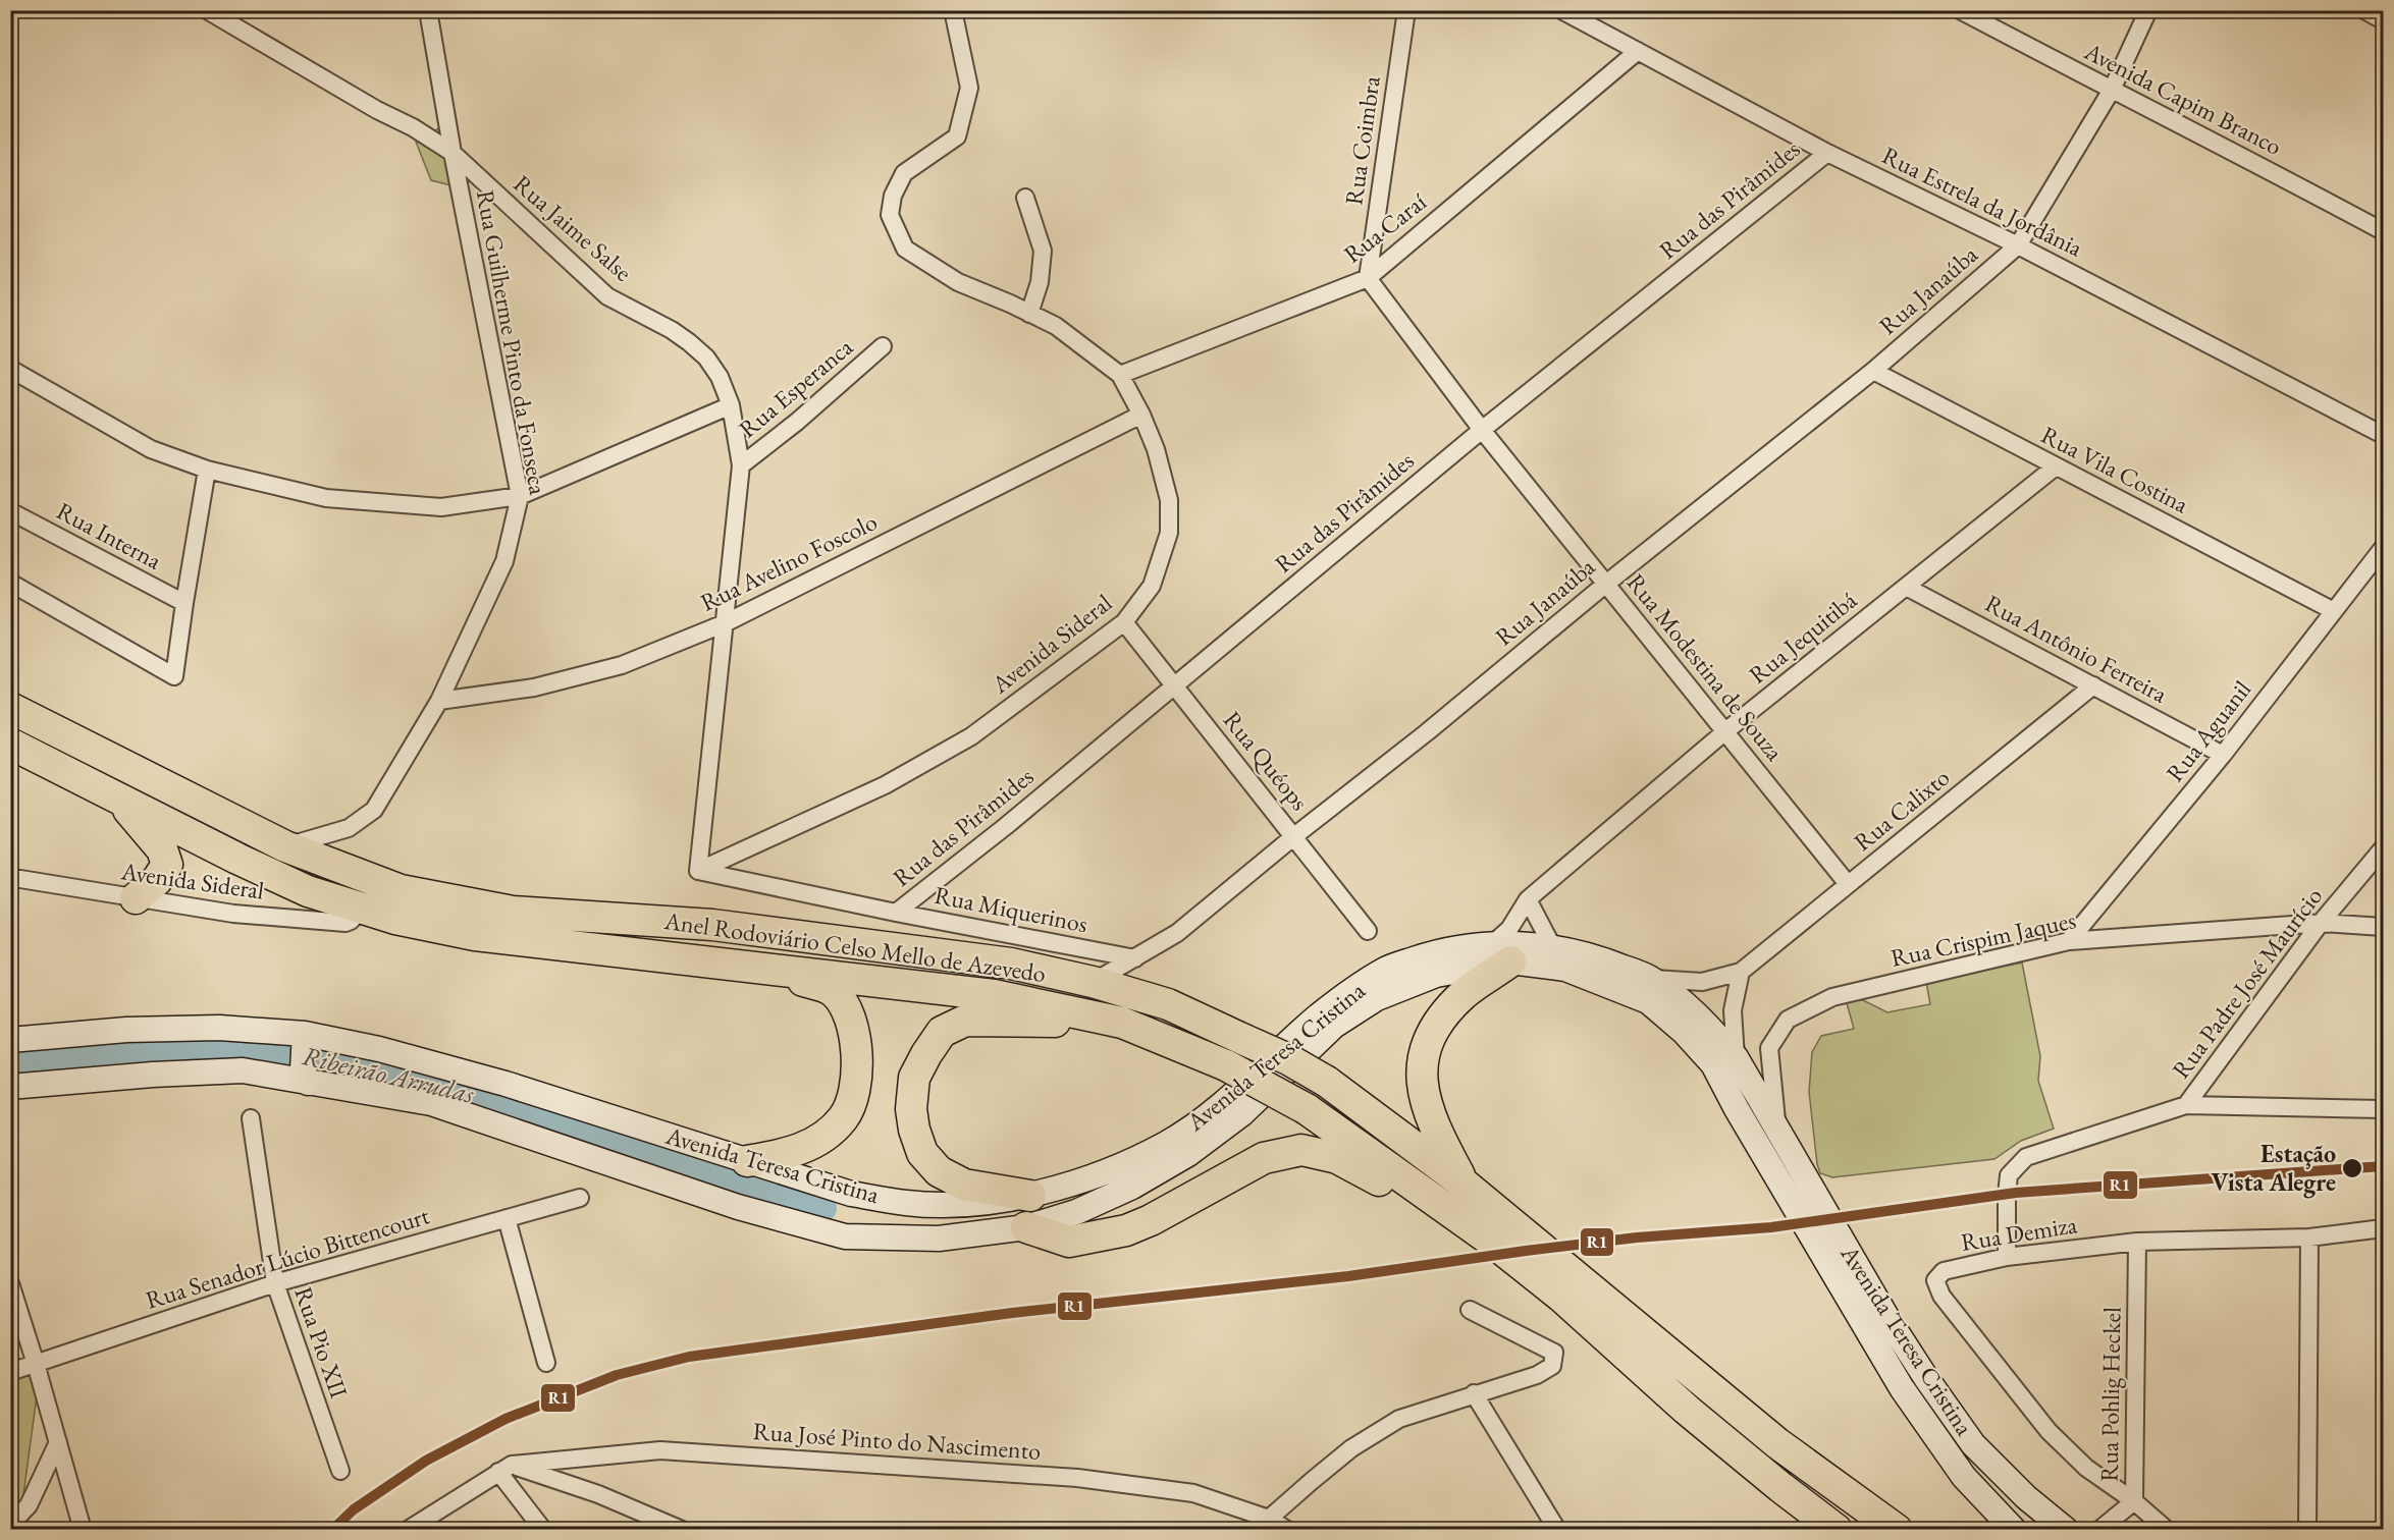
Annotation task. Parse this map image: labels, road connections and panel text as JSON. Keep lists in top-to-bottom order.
{
  "streets": {
    "highway": ["Anel Rodoviário Celso Mello de Azevedo"],
    "main road": ["Avenida Teresa Cristina"],
    "street": [
      "Avenida Capim Branco",
      "Rua Coimbra",
      "Rua das Pirâmides",
      "Rua Estrela da Jordânia",
      "Rua Jaime Salse",
      "Rua Caraí",
      "Rua Janaúba",
      "Rua Guilherme Pinto da Fonseca",
      "Rua Esperanca",
      "Rua Vila Costina",
      "Rua Interna",
      "Rua Avelino Foscolo",
      "Rua Jequitibá",
      "Avenida Sideral",
      "Rua Antônio Ferreira",
      "Rua Modestina de Souza",
      "Rua Aguanil",
      "Rua Quéops",
      "Rua Calixto",
      "Rua Miquerinos",
      "Rua Crispim Jaques",
      "Rua Padre José Maurício",
      "Rua Demiza",
      "Rua Senador Lúcio Bittencourt",
      "Rua Pio XII",
      "Rua Pohlig Heckel",
      "Rua José Pinto do Nascimento"
    ]
  },
  "crossings": [
    ["Avenida Capim Branco", "Rua Janaúba"],
    ["Rua Coimbra", "Rua Caraí"],
    ["Rua Coimbra", "Rua Modestina de Souza"],
    ["Rua das Pirâmides", "Rua Estrela da Jordânia"],
    ["Rua das Pirâmides", "Rua Modestina de Souza"],
    ["Rua das Pirâmides", "Rua Quéops"],
    ["Rua das Pirâmides", "Rua Miquerinos"],
    ["Rua Estrela da Jordânia", "Rua Caraí"],
    ["Rua Estrela da Jordânia", "Rua Janaúba"],
    ["Rua Jaime Salse", "Rua Guilherme Pinto da Fonseca"],
    ["Rua Jaime Salse", "Rua Esperanca"],
    ["Rua Jaime Salse", "Rua Avelino Foscolo"],
    ["Rua Jaime Salse", "Avenida Sideral"],
    ["Rua Jaime Salse", "Rua Miquerinos"],
    ["Rua Caraí", "Avenida Sideral"],
    ["Rua Caraí", "Rua Modestina de Souza"],
    ["Rua Janaúba", "Rua Vila Costina"],
    ["Rua Janaúba", "Rua Modestina de Souza"],
    ["Rua Janaúba", "Rua Quéops"],
    ["Rua Janaúba", "Rua Miquerinos"],
    ["Rua Janaúba", "Anel Rodoviário Celso Mello de Azevedo"],
    ["Rua Guilherme Pinto da Fonseca", "Rua Avelino Foscolo"],
    ["Rua Guilherme Pinto da Fonseca", "Anel Rodoviário Celso Mello de Azevedo"],
    ["Rua Vila Costina", "Rua Jequitibá"],
    ["Rua Vila Costina", "Rua Aguanil"],
    ["Rua Avelino Foscolo", "Avenida Sideral"],
    ["Rua Jequitibá", "Rua Antônio Ferreira"],
    ["Rua Jequitibá", "Rua Modestina de Souza"],
    ["Rua Jequitibá", "Avenida Teresa Cristina"],
    ["Avenida Sideral", "Rua Quéops"],
    ["Avenida Sideral", "Rua Miquerinos"],
    ["Avenida Sideral", "Anel Rodoviário Celso Mello de Azevedo"],
    ["Rua Antônio Ferreira", "Rua Aguanil"],
    ["Rua Antônio Ferreira", "Rua Calixto"],
    ["Rua Modestina de Souza", "Rua Calixto"],
    ["Rua Aguanil", "Rua Crispim Jaques"],
    ["Rua Calixto", "Avenida Teresa Cristina"],
    ["Rua Crispim Jaques", "Rua Padre José Maurício"],
    ["Rua Crispim Jaques", "Avenida Teresa Cristina"],
    ["Rua Padre José Maurício", "Rua Demiza"],
    ["Rua Demiza", "Rua Pohlig Heckel"],
    ["Rua Senador Lúcio Bittencourt", "Rua Pio XII"]
  ],
  "water": ["Ribeirão Arrudas"],
  "places": ["Estação Vista Alegre"],
  "lines": ["transit line R1"]
}
